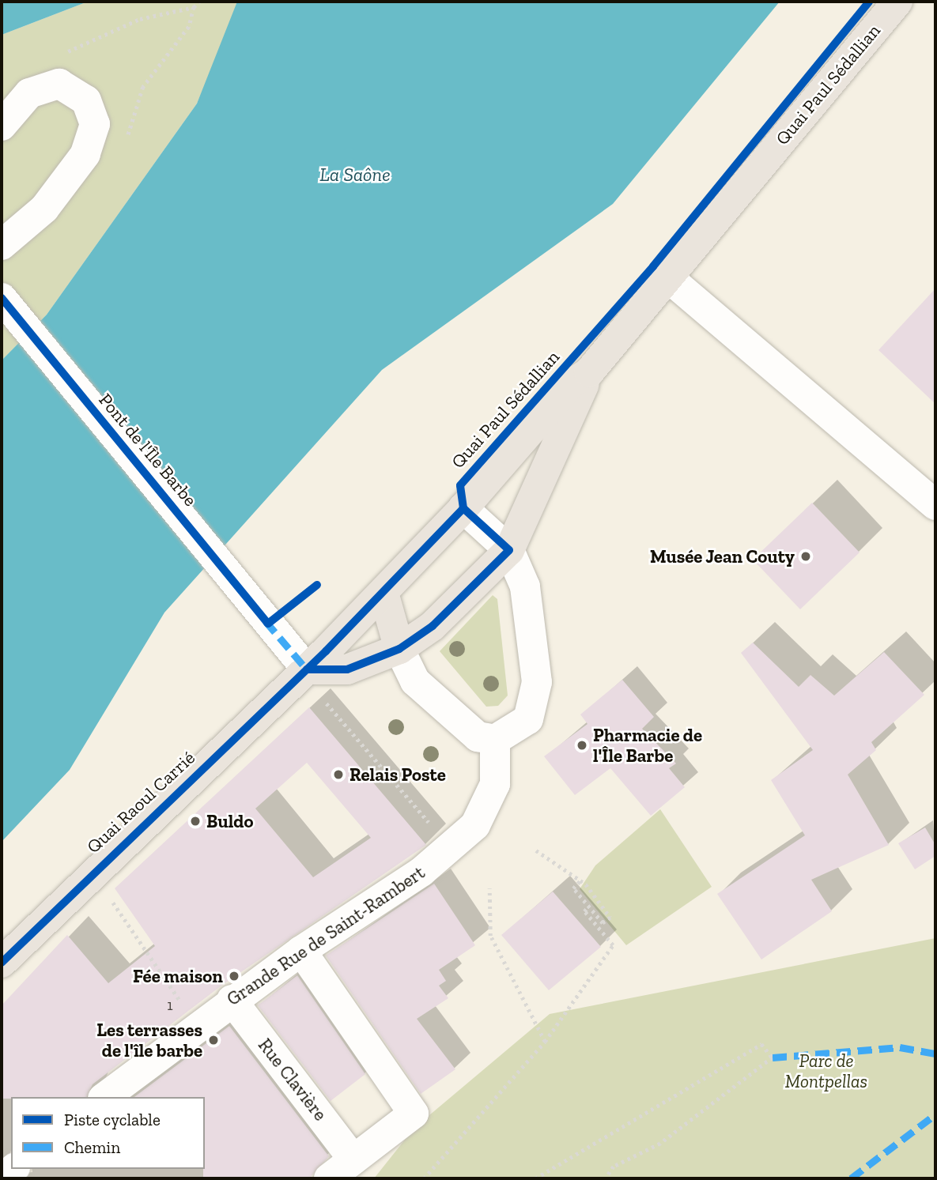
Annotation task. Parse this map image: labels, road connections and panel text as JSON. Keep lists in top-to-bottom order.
{
  "streets": {
    "main road": ["Quai Paul Sédallian", "Quai Raoul Carrié"],
    "street": ["Pont de l'Île Barbe", "Grande Rue de Saint-Rambert", "Rue Clavière"]
  },
  "crossings": [
    ["Quai Paul Sédallian", "Pont de l'Île Barbe"],
    ["Quai Paul Sédallian", "Quai Raoul Carrié"],
    ["Pont de l'Île Barbe", "Quai Raoul Carrié"],
    ["Grande Rue de Saint-Rambert", "Rue Clavière"]
  ],
  "water": ["La Saône"],
  "parks": ["Parc de Montpellas"],
  "places": [
    "Musée Jean Couty",
    "Pharmacie de l'Île Barbe",
    "Relais Poste",
    "Buldo",
    "Fée maison",
    "Les terrasses de l'île barbe"
  ],
  "house_numbers": ["1"],
  "legend": ["Piste cyclable", "Chemin"]
}
